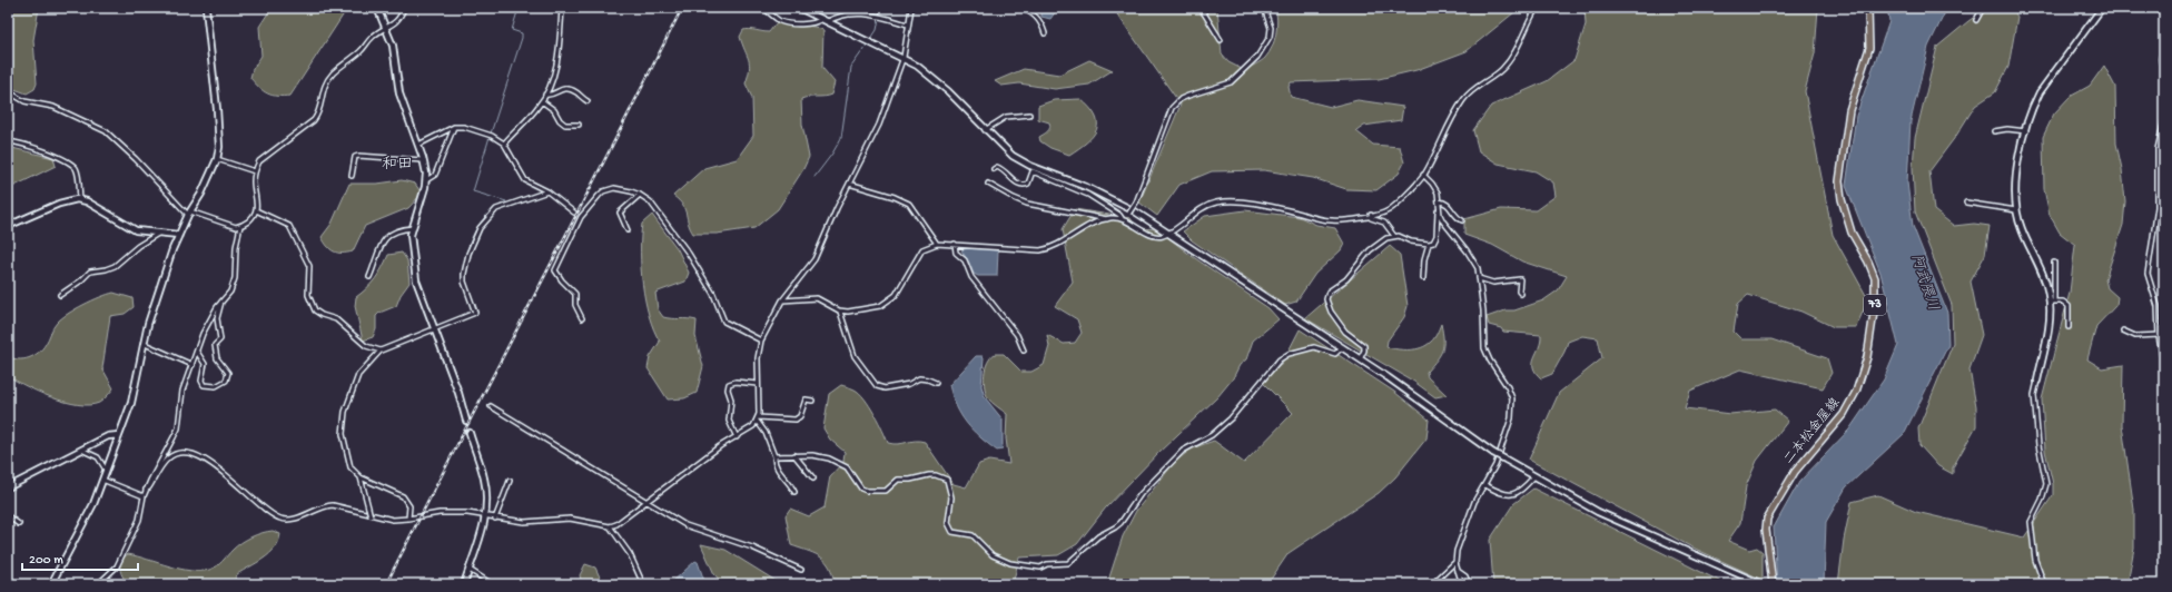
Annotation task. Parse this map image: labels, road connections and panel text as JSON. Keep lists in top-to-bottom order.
{
  "streets": {
    "main road": ["73", "二本松金屋線"]
  },
  "districts": ["和田"],
  "water": ["阿武隈川"],
  "scale_bar": "200 m"
}
